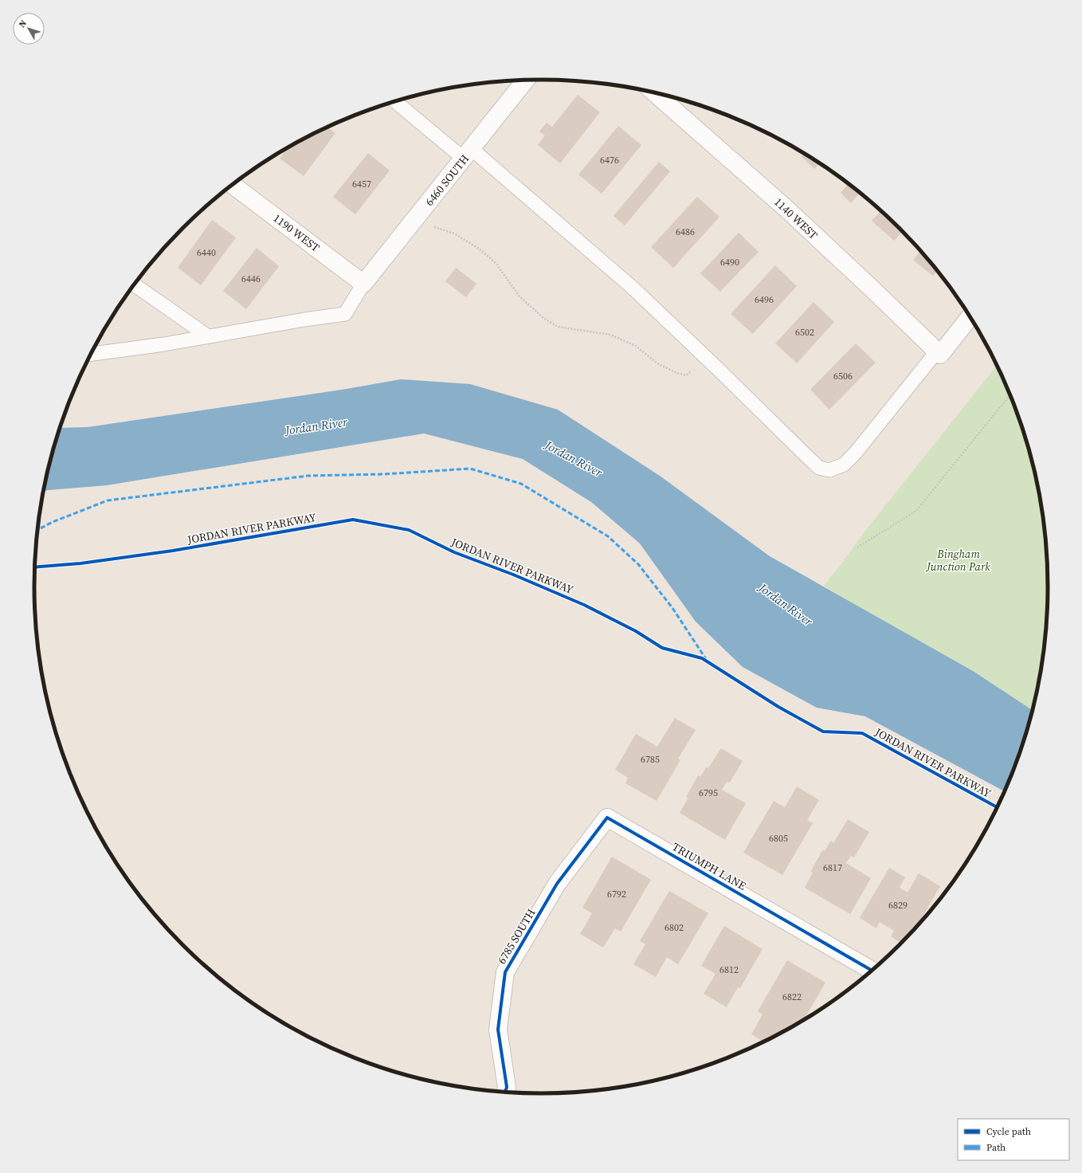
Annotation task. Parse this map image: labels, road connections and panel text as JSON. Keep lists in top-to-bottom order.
{
  "streets": {
    "street": [
      "6460 SOUTH",
      "1140 WEST",
      "1190 WEST",
      "TRIUMPH LANE",
      "6785 SOUTH"
    ],
    "cycle path": ["JORDAN RIVER PARKWAY"]
  },
  "crossings": [
    ["6460 SOUTH", "1190 WEST"],
    ["TRIUMPH LANE", "6785 SOUTH"]
  ],
  "water": ["Jordan River"],
  "parks": ["Bingham Junction Park"],
  "house_numbers": [
    "6476",
    "6457",
    "6486",
    "6440",
    "6490",
    "6446",
    "6496",
    "6502",
    "6506",
    "6785",
    "6795",
    "6805",
    "6817",
    "6792",
    "6829",
    "6802",
    "6812",
    "6822"
  ],
  "legend": ["Cycle path", "Path"],
  "north": "top left"
}
